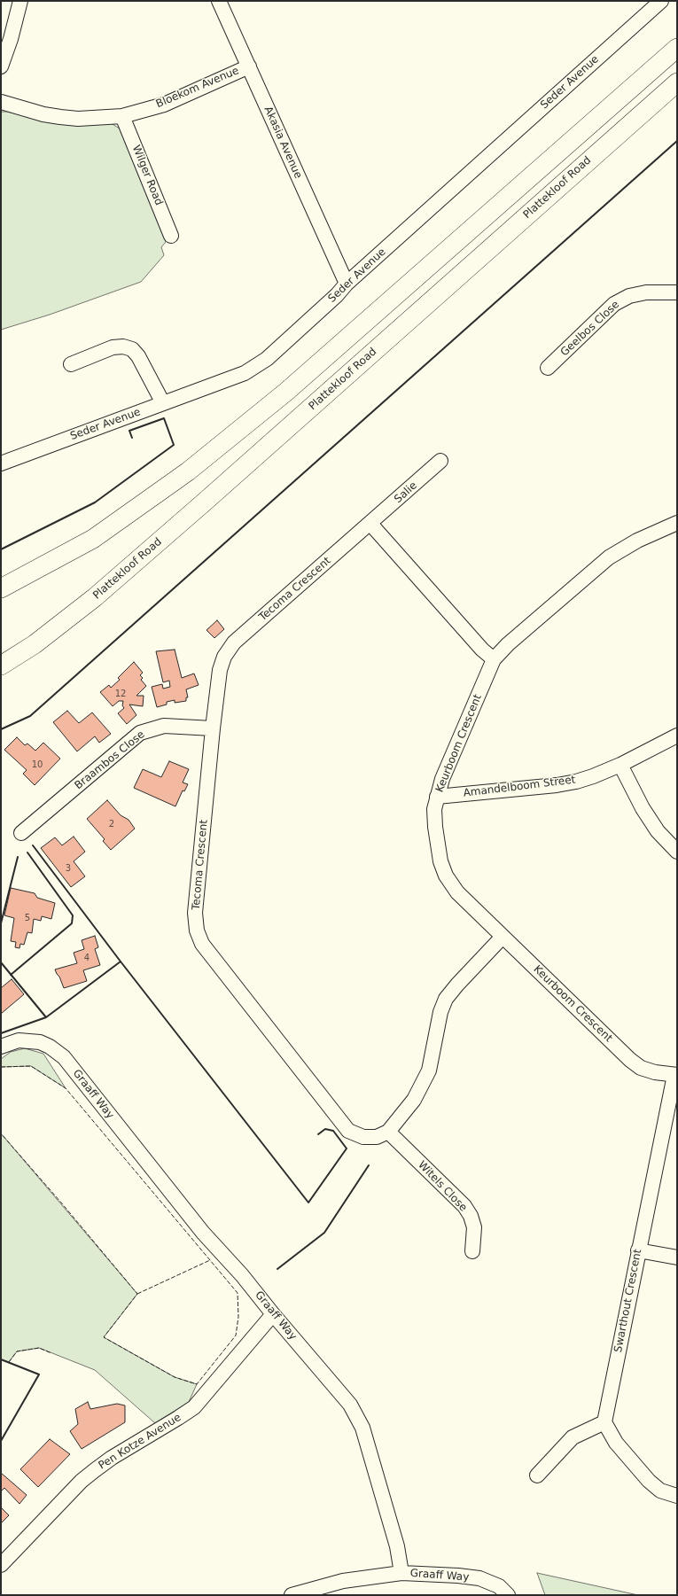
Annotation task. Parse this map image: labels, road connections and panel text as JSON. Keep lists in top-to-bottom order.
{
  "streets": {
    "main road": ["Plattekloof Road"],
    "street": [
      "Seder Avenue",
      "Bloekom Avenue",
      "Akasia Avenue",
      "Wilger Road",
      "Geelbos Close",
      "Salie",
      "Tecoma Crescent",
      "Keurboom Crescent",
      "Braambos Close",
      "Amandelboom Street",
      "Graaff Way",
      "Witels Close",
      "Swarthout Crescent",
      "Pen Kotze Avenue"
    ]
  },
  "crossings": [
    ["Seder Avenue", "Akasia Avenue"],
    ["Bloekom Avenue", "Akasia Avenue"],
    ["Bloekom Avenue", "Wilger Road"],
    ["Salie", "Tecoma Crescent"],
    ["Tecoma Crescent", "Braambos Close"],
    ["Tecoma Crescent", "Witels Close"],
    ["Keurboom Crescent", "Amandelboom Street"],
    ["Keurboom Crescent", "Swarthout Crescent"],
    ["Graaff Way", "Pen Kotze Avenue"]
  ],
  "house_numbers": [
    "12",
    "10",
    "2",
    "3",
    "5",
    "4"
  ]
}
